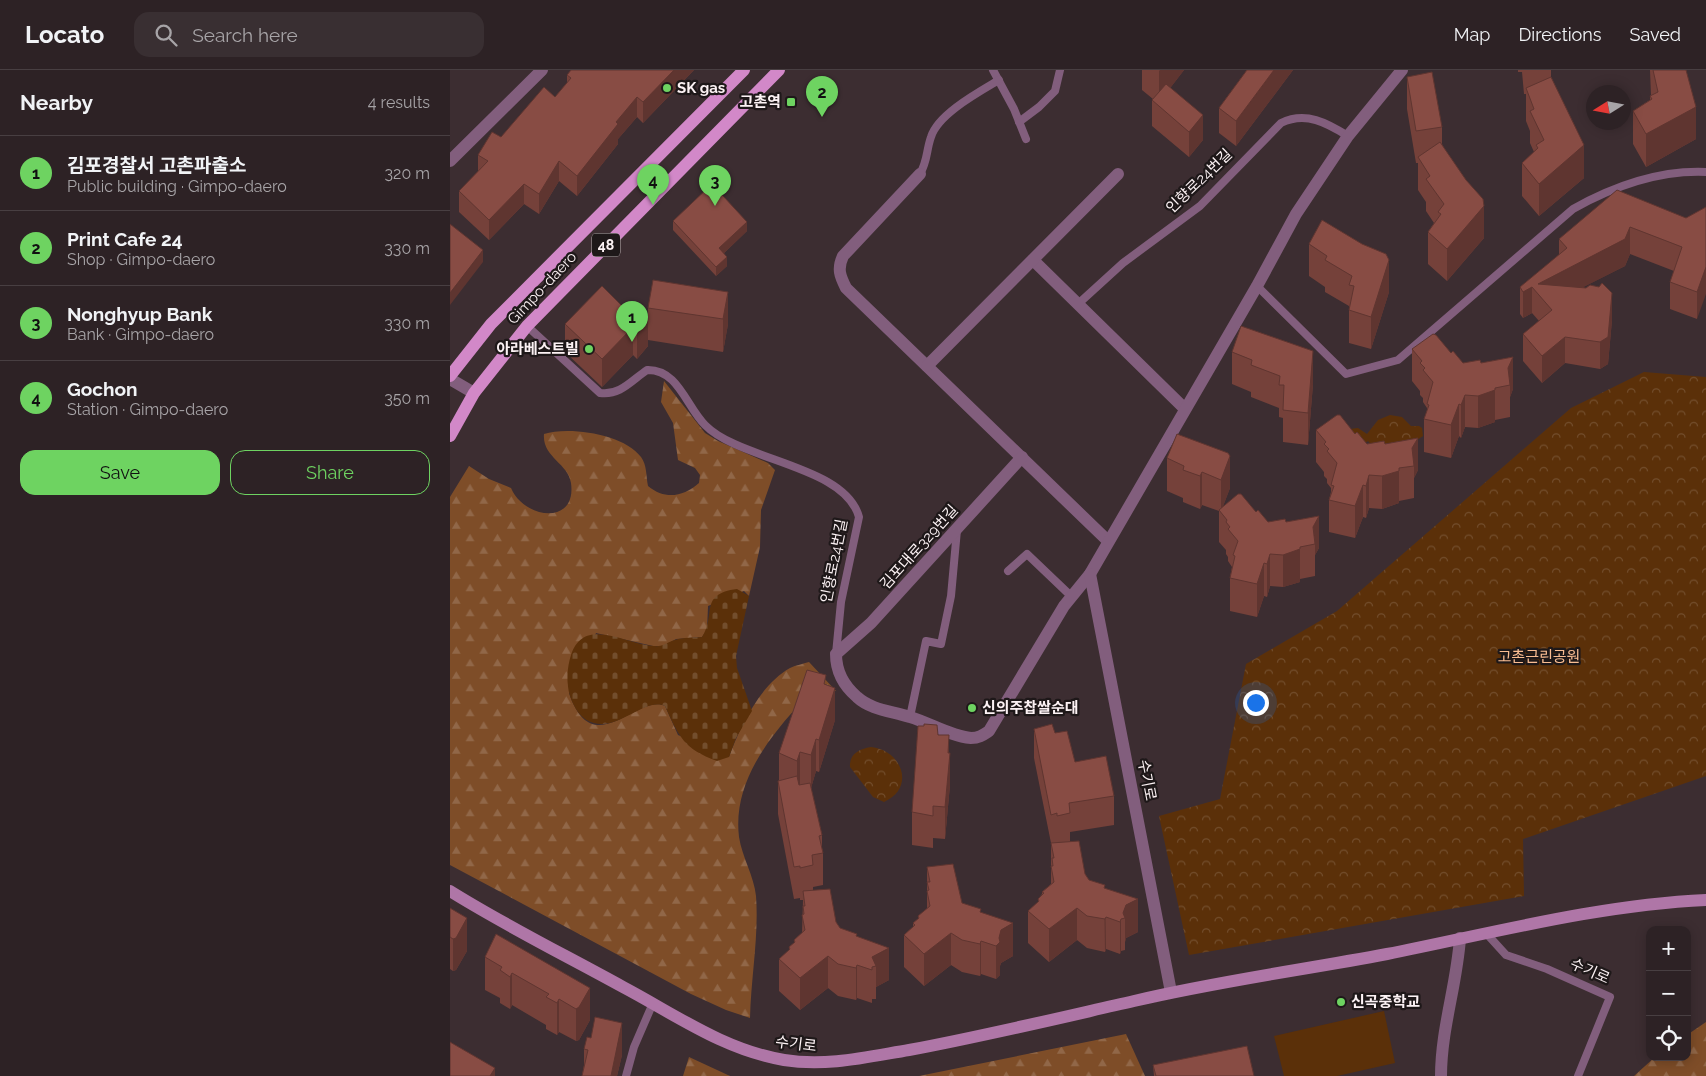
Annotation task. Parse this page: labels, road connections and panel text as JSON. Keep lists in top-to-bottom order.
{
  "streets": {
    "main road": ["48", "Gimpo-daero"],
    "street": ["인향로24번길", "김포대로329번길", "수기로"]
  },
  "crossings": [
    ["인향로24번길", "Gimpo-daero"],
    ["인향로24번길", "김포대로329번길"],
    ["인향로24번길", "수기로"]
  ],
  "parks": ["고촌근린공원"],
  "places": {
    "other": [
      "SK gas",
      "아라베스트빌",
      "신의주찹쌀순대",
      "신곡중학교"
    ],
    "transit": ["고촌역"]
  },
  "north": "left",
  "page": {
    "header": "Locato",
    "search": "Search here",
    "nav": ["Map", "Directions", "Saved"],
    "heading": ["Nearby", "4 results"],
    "pins": [
      "2",
      "4",
      "3",
      "1"
    ],
    "list": [
      {
        "mark": "1",
        "name": "김포경찰서 고촌파출소",
        "note": "Public building · Gimpo-daero",
        "value": "320 m"
      },
      {
        "mark": "2",
        "name": "Print Cafe 24",
        "note": "Shop · Gimpo-daero",
        "value": "330 m"
      },
      {
        "mark": "3",
        "name": "Nonghyup Bank",
        "note": "Bank · Gimpo-daero",
        "value": "330 m"
      },
      {
        "mark": "4",
        "name": "Gochon",
        "note": "Station · Gimpo-daero",
        "value": "350 m"
      }
    ],
    "buttons": ["Save", "Share"],
    "map_buttons": ["+", "−"]
  }
}
